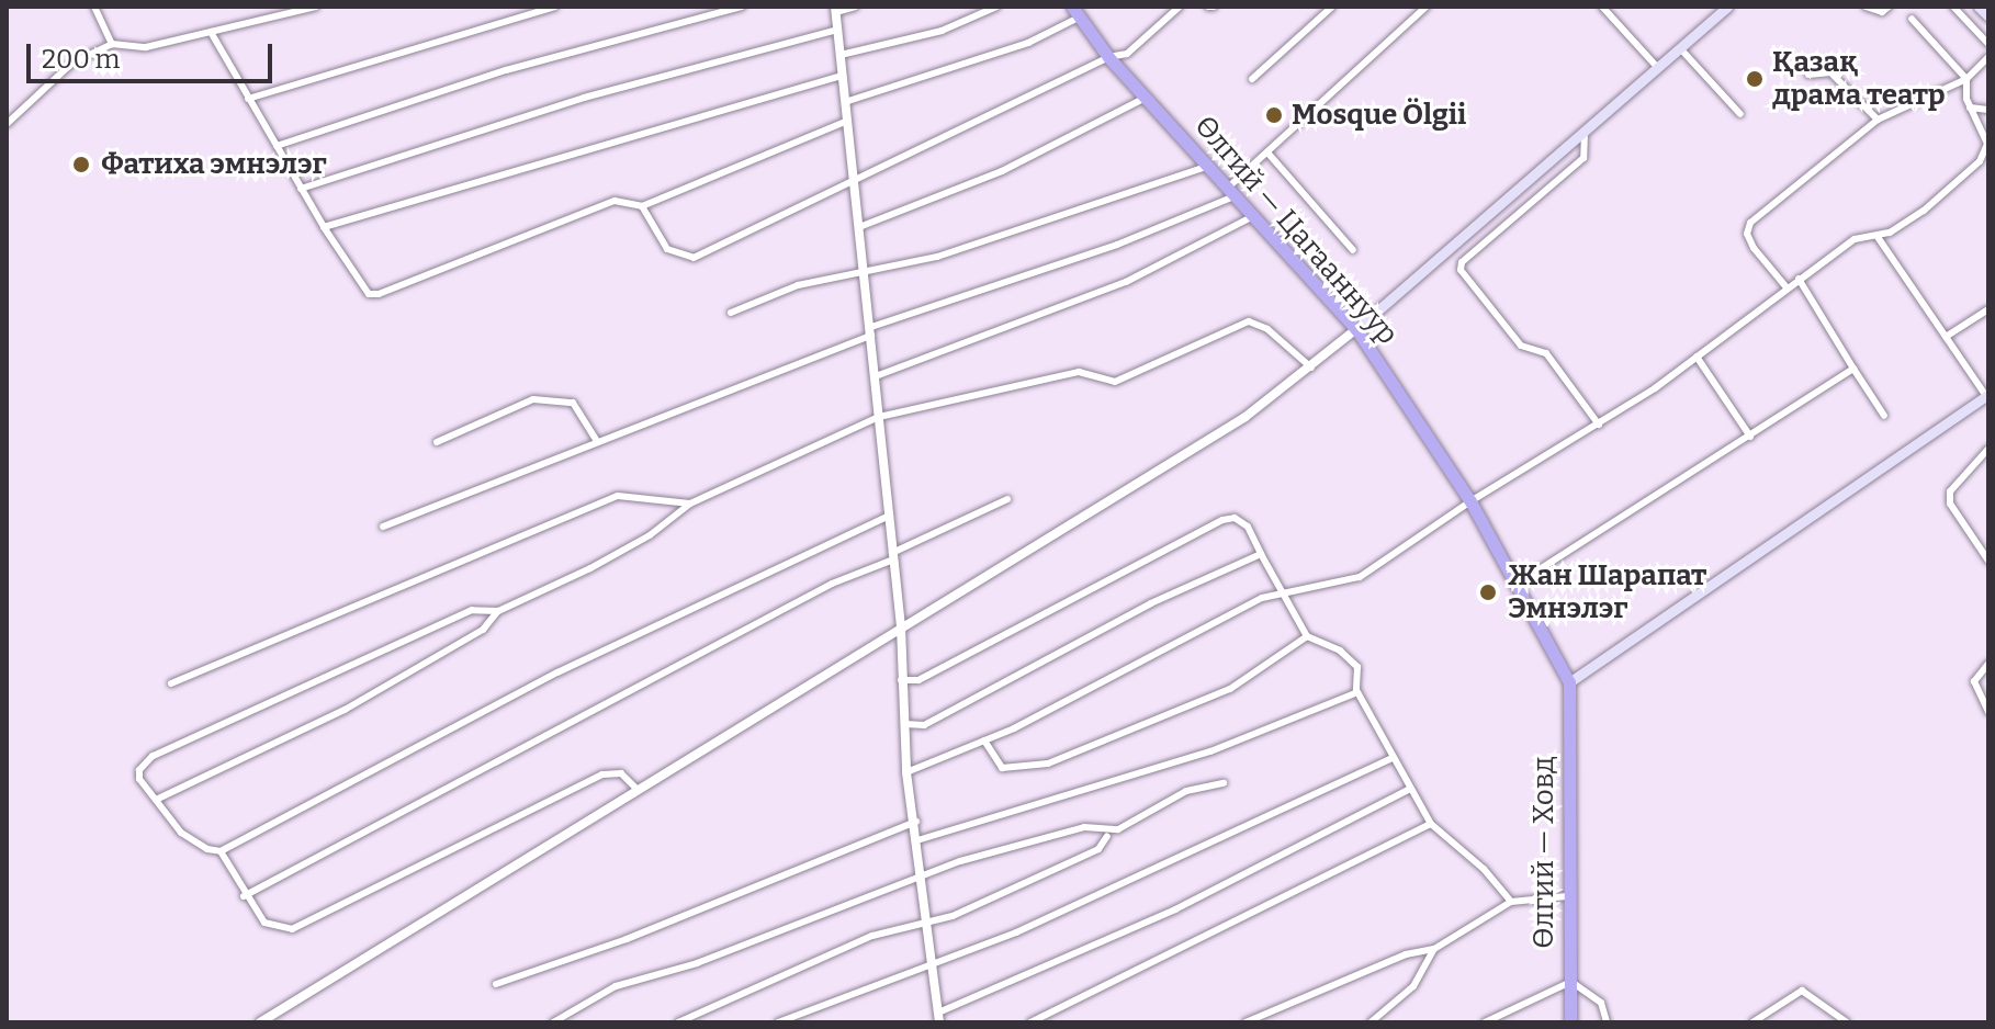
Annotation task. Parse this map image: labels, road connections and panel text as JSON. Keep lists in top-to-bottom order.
{
  "streets": {
    "highway": ["Өлгий — Цагааннуур", "Өлгий — Ховд"]
  },
  "crossings": [
    ["Өлгий — Цагааннуур", "Өлгий — Ховд"]
  ],
  "places": [
    "Қазақ драма театр",
    "Mosque Ölgii",
    "Фатиха эмнэлэг",
    "Жан Шарапат Эмнэлэг"
  ],
  "scale_bar": "200 m"
}
